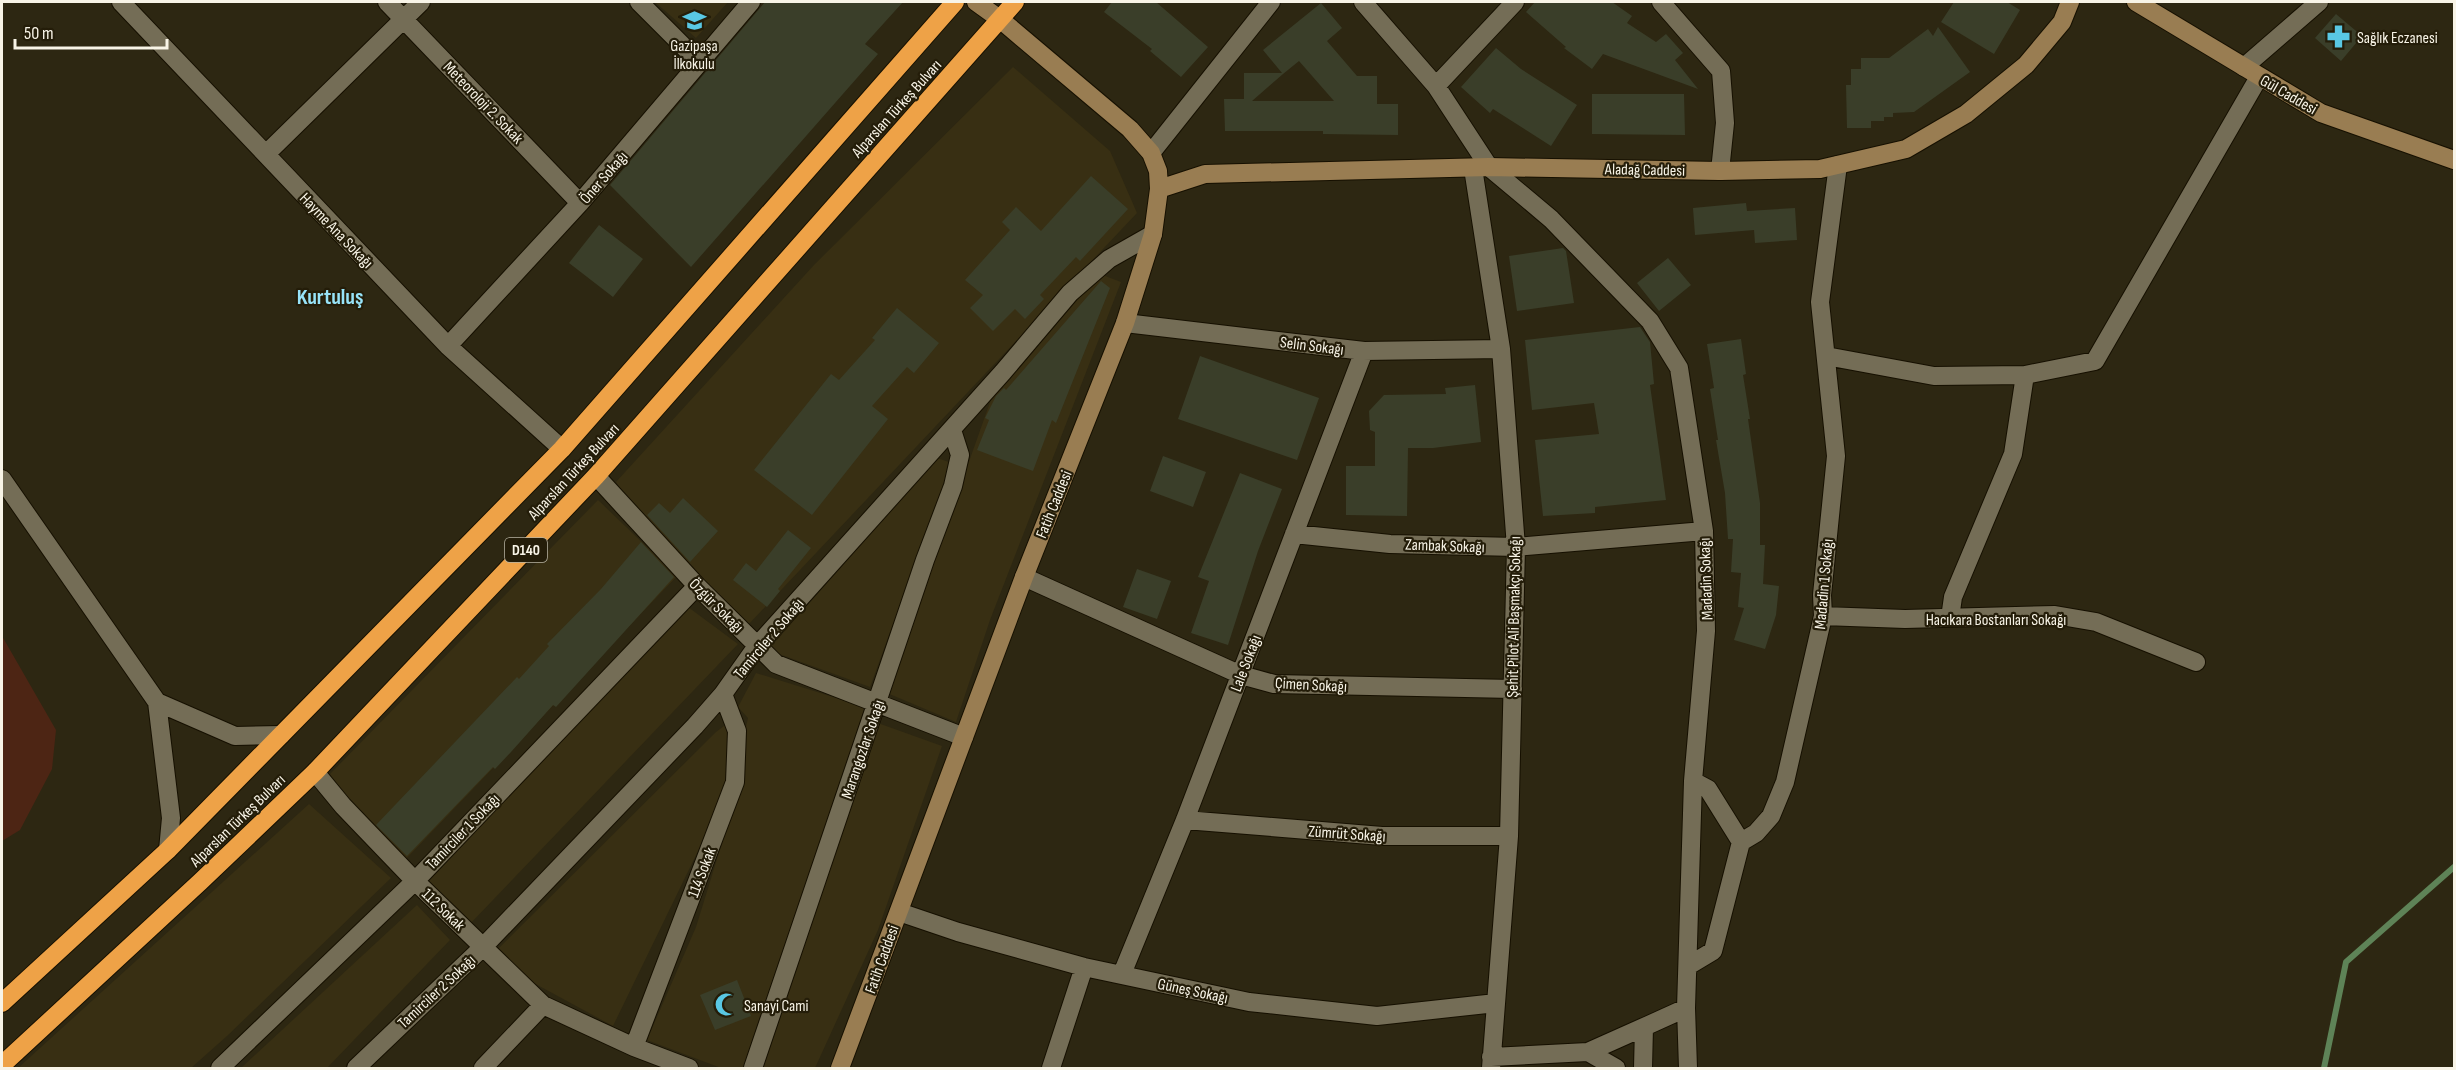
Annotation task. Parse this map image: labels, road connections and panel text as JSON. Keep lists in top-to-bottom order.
{
  "streets": {
    "highway": ["Alparslan Türkeş Bulvarı", "D140"],
    "main road": ["Gül Caddesi", "Aladağ Caddesi", "Fatih Caddesi"],
    "street": [
      "Meteoroloji 2. Sokak",
      "Öner Sokağı",
      "Hayme Ana Sokağı",
      "Selin Sokağı",
      "Zambak Sokağı",
      "Madadin Sokağı",
      "Madadin 1 Sokağı",
      "Özgür Sokağı",
      "Şehit Pilot Ali Başmakçı Sokağı",
      "Hacıkara Bostanları Sokağı",
      "Tamirciler 2 Sokağı",
      "Lale Sokağı",
      "Çimen Sokağı",
      "Marangozlar Sokağı",
      "Tamirciler 1 Sokağı",
      "Zümrüt Sokağı",
      "114 Sokak",
      "112 Sokak",
      "Güneş Sokağı"
    ]
  },
  "crossings": [
    ["Meteoroloji 2. Sokak", "Öner Sokağı"],
    ["Alparslan Türkeş Bulvarı", "Hayme Ana Sokağı"],
    ["Alparslan Türkeş Bulvarı", "Fatih Caddesi"],
    ["Alparslan Türkeş Bulvarı", "Özgür Sokağı"],
    ["Alparslan Türkeş Bulvarı", "112 Sokak"],
    ["Aladağ Caddesi", "Fatih Caddesi"],
    ["Aladağ Caddesi", "Madadin Sokağı"],
    ["Aladağ Caddesi", "Madadin 1 Sokağı"],
    ["Aladağ Caddesi", "Şehit Pilot Ali Başmakçı Sokağı"],
    ["Öner Sokağı", "Hayme Ana Sokağı"],
    ["Selin Sokağı", "Fatih Caddesi"],
    ["Selin Sokağı", "Şehit Pilot Ali Başmakçı Sokağı"],
    ["Selin Sokağı", "Lale Sokağı"],
    ["Fatih Caddesi", "Özgür Sokağı"],
    ["Fatih Caddesi", "Tamirciler 2 Sokağı"],
    ["Fatih Caddesi", "Çimen Sokağı"],
    ["Fatih Caddesi", "Güneş Sokağı"],
    ["Zambak Sokağı", "Madadin Sokağı"],
    ["Zambak Sokağı", "Şehit Pilot Ali Başmakçı Sokağı"],
    ["Zambak Sokağı", "Lale Sokağı"],
    ["Madadin Sokağı", "Şehit Pilot Ali Başmakçı Sokağı"],
    ["Madadin 1 Sokağı", "Hacıkara Bostanları Sokağı"],
    ["Özgür Sokağı", "Tamirciler 2 Sokağı"],
    ["Özgür Sokağı", "Marangozlar Sokağı"],
    ["Özgür Sokağı", "Tamirciler 1 Sokağı"],
    ["Şehit Pilot Ali Başmakçı Sokağı", "Çimen Sokağı"],
    ["Şehit Pilot Ali Başmakçı Sokağı", "Zümrüt Sokağı"],
    ["Şehit Pilot Ali Başmakçı Sokağı", "Güneş Sokağı"],
    ["Tamirciler 2 Sokağı", "Marangozlar Sokağı"],
    ["Tamirciler 2 Sokağı", "114 Sokak"],
    ["Tamirciler 2 Sokağı", "112 Sokak"],
    ["Lale Sokağı", "Çimen Sokağı"],
    ["Lale Sokağı", "Zümrüt Sokağı"],
    ["Lale Sokağı", "Güneş Sokağı"],
    ["Tamirciler 1 Sokağı", "112 Sokak"],
    ["114 Sokak", "112 Sokak"]
  ],
  "districts": ["Kurtuluş"],
  "places": {
    "school or university": ["Gazipaşa İlkokulu"],
    "pharmacy": ["Sağlık Eczanesi"],
    "mosque": ["Sanayi Cami"]
  },
  "scale_bar": "50 m"
}
